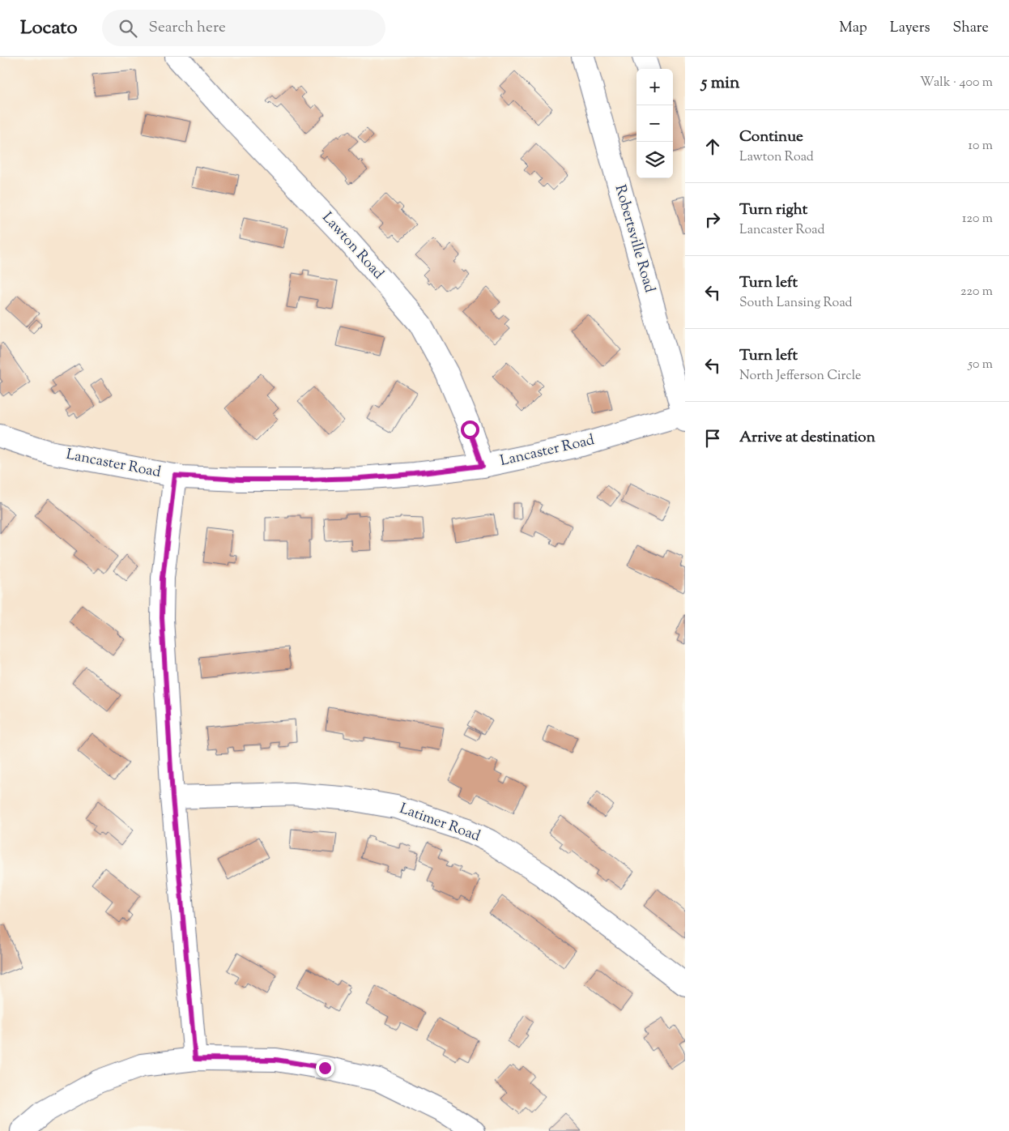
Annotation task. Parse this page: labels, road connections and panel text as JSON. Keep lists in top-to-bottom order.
{
  "streets": {
    "street": [
      "Robertsville Road",
      "Lawton Road",
      "Lancaster Road",
      "Latimer Road"
    ]
  },
  "crossings": [
    ["Robertsville Road", "Lancaster Road"],
    ["Lawton Road", "Lancaster Road"]
  ],
  "page": {
    "header": "Locato",
    "search": "Search here",
    "nav": ["Map", "Layers", "Share"],
    "heading": ["5 min", "Walk · 400 m"],
    "map_buttons": ["+", "−"],
    "list": [
      ["Continue", "Lawton Road", "10 m"],
      ["Turn right", "Lancaster Road", "120 m"],
      ["Turn left", "South Lansing Road", "220 m"],
      ["Turn left", "North Jefferson Circle", "50 m"],
      "Arrive at destination"
    ]
  }
}
